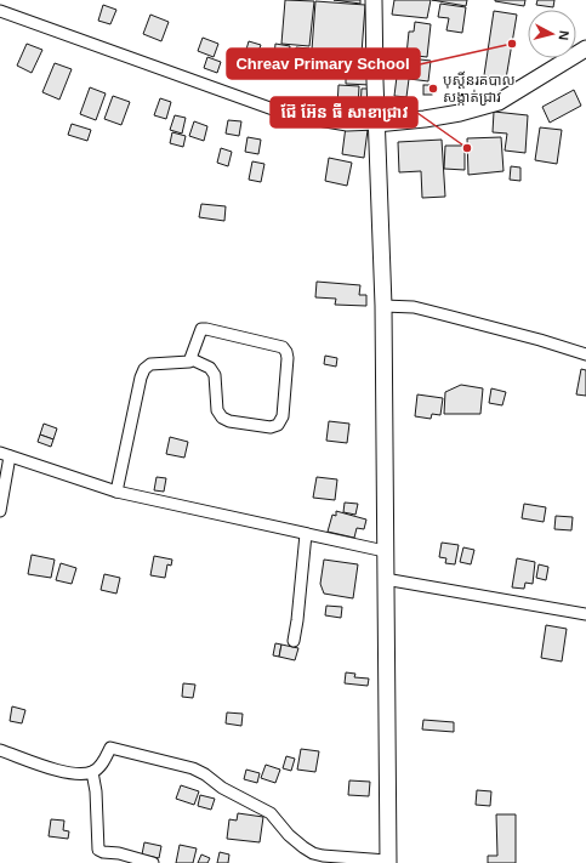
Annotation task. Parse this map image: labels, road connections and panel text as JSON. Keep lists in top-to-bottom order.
{
  "places": ["Chreav Primary School", "បុស្តិ៍នរគបាល សង្កាត់ជ្រាវ", "ជ៊ែ អ៊ែន ធី សាខាជ្រាវ"],
  "north": "right"
}
